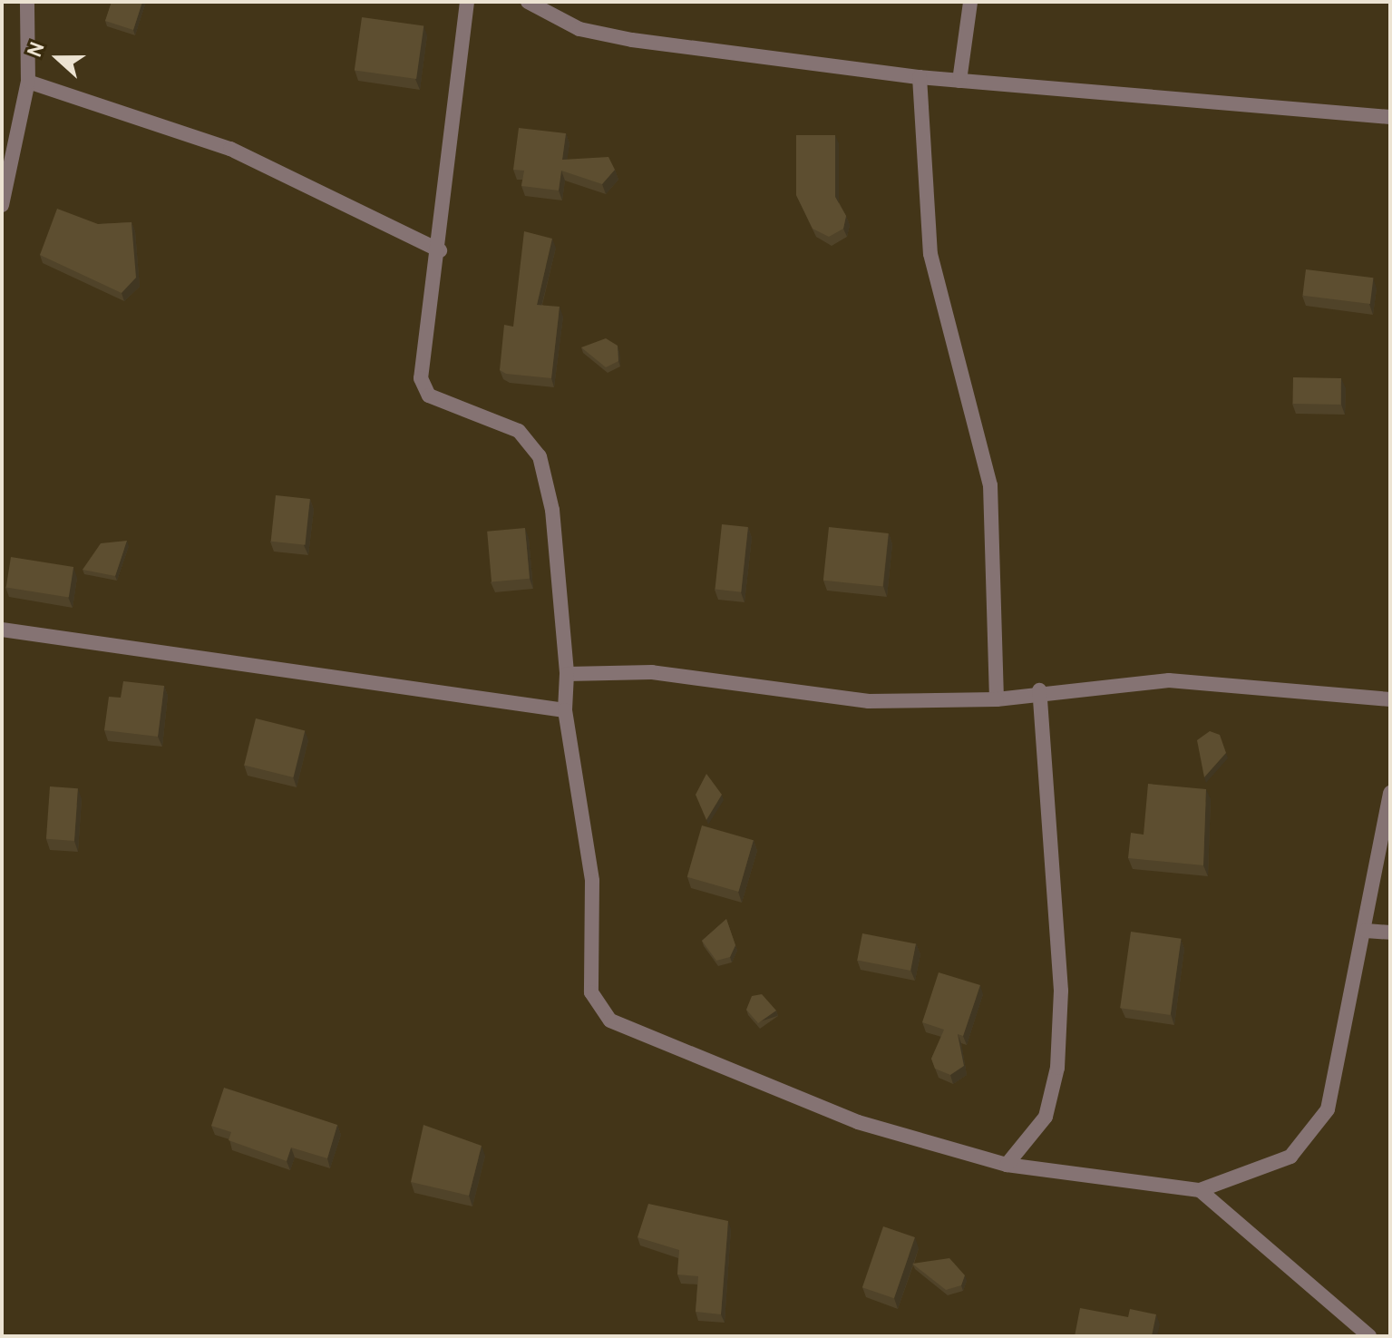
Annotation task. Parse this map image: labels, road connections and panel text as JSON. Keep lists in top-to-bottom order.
{
  "north": "left"
}
